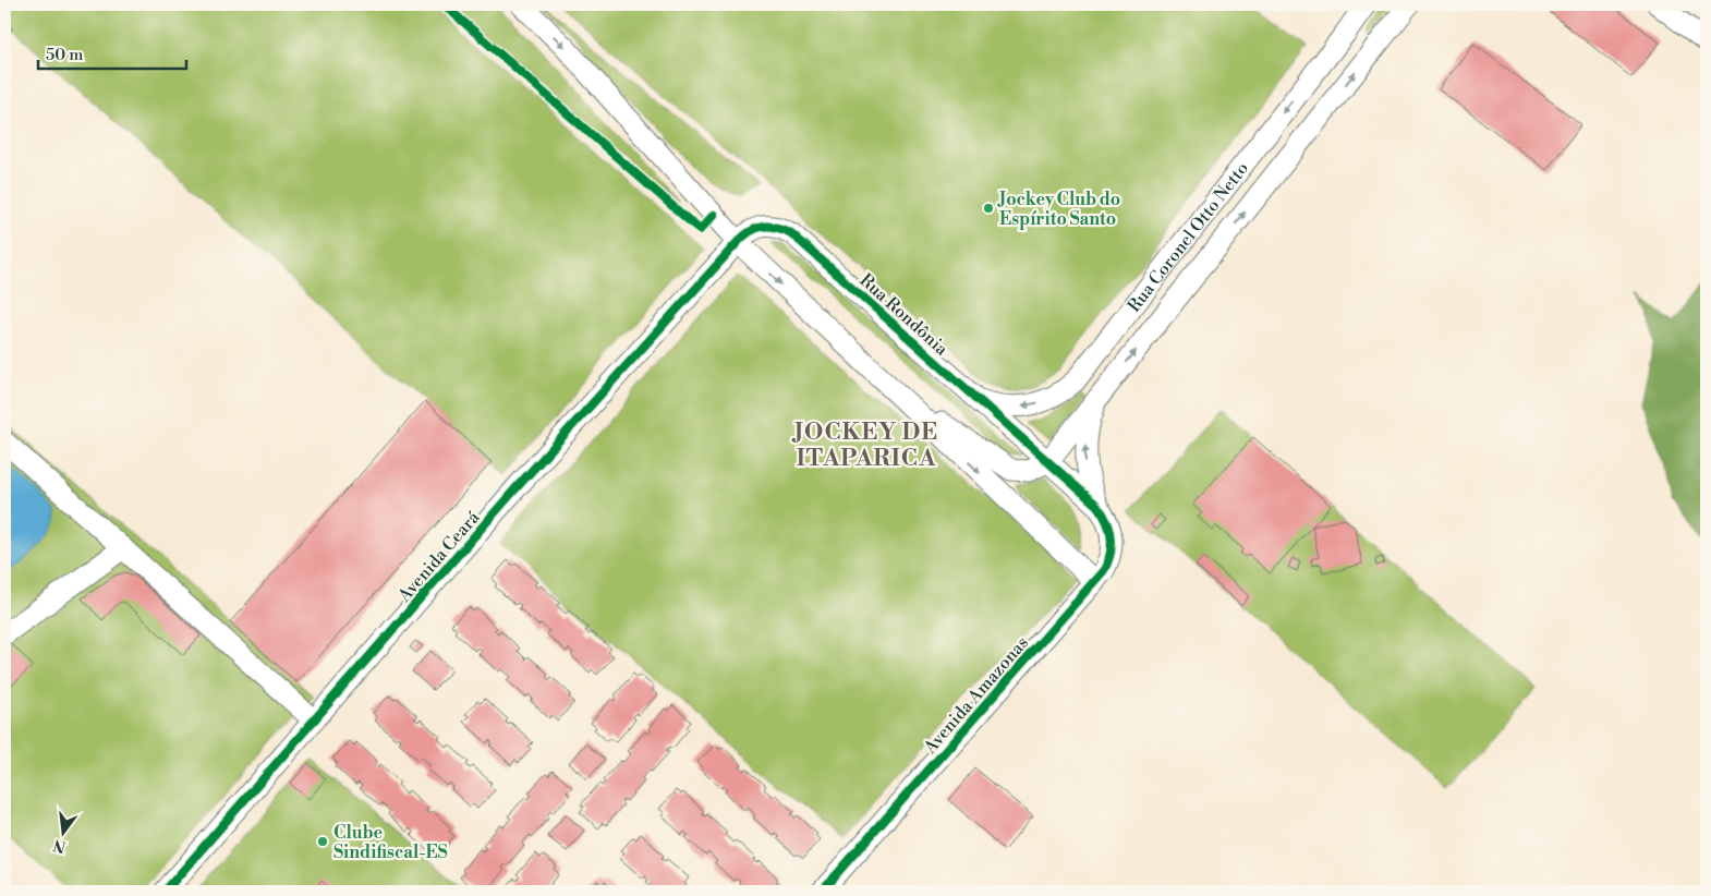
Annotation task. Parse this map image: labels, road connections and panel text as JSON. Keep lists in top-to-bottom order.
{
  "streets": {
    "street": [
      "Rua Coronel Otto Netto",
      "Rua Rondônia",
      "Avenida Ceará",
      "Avenida Amazonas"
    ]
  },
  "crossings": [
    ["Rua Coronel Otto Netto", "Rua Rondônia"],
    ["Rua Rondônia", "Avenida Ceará"],
    ["Rua Rondônia", "Avenida Amazonas"]
  ],
  "districts": ["JOCKEY DE ITAPARICA"],
  "places": ["Jockey Club do Espírito Santo", "Clube Sindifiscal-ES"],
  "scale_bar": "50 m",
  "north": "bottom"
}
